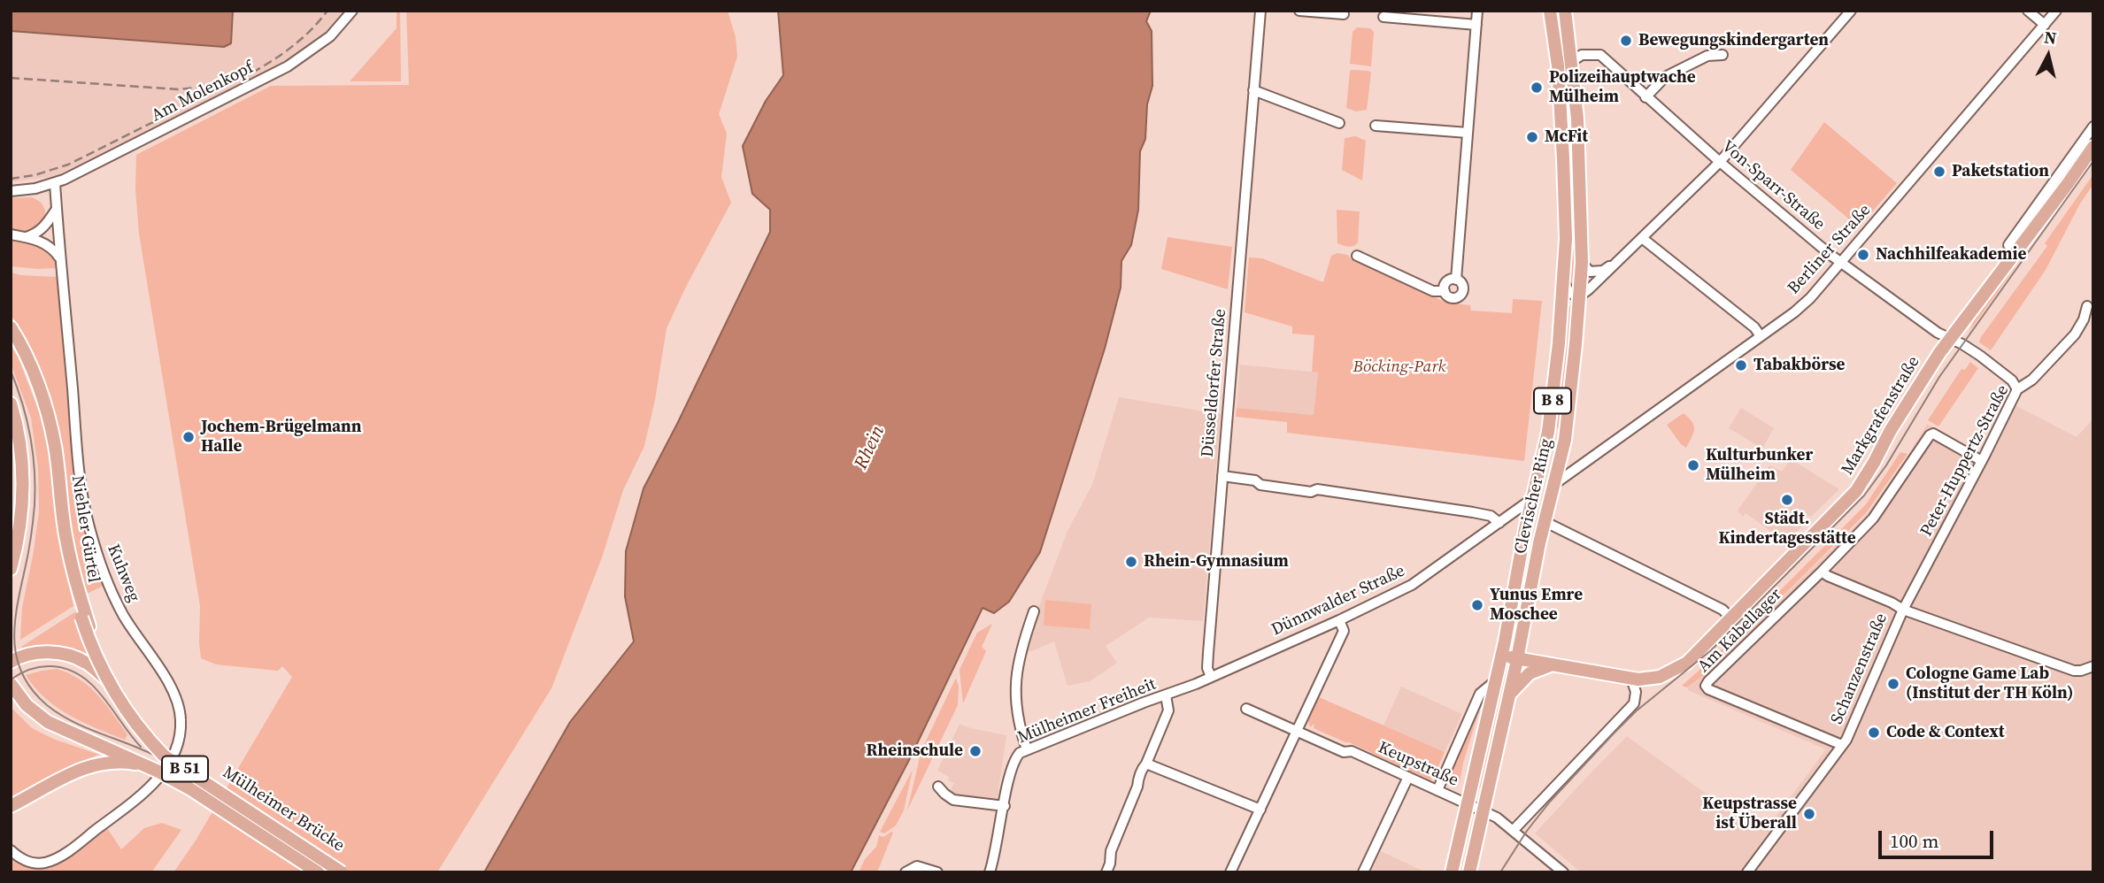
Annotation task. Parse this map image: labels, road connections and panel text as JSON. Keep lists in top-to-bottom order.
{
  "streets": {
    "main road": [
      "B 8",
      "Markgrafenstraße",
      "Clevischer Ring",
      "Niehler Gürtel",
      "B 51",
      "Mülheimer Brücke"
    ],
    "street": [
      "Am Molenkopf",
      "Von-Sparr-Straße",
      "Berliner Straße",
      "Düsseldorfer Straße",
      "Peter-Huppertz-Straße",
      "Kuhweg",
      "Dünnwalder Straße",
      "Am Kabellager",
      "Schanzenstraße",
      "Mülheimer Freiheit",
      "Keupstraße"
    ]
  },
  "crossings": [
    ["Am Molenkopf", "Kuhweg"],
    ["Von-Sparr-Straße", "Berliner Straße"],
    ["Von-Sparr-Straße", "Markgrafenstraße"],
    ["Von-Sparr-Straße", "Peter-Huppertz-Straße"],
    ["Von-Sparr-Straße", "Clevischer Ring"],
    ["Berliner Straße", "Clevischer Ring"],
    ["Düsseldorfer Straße", "Dünnwalder Straße"],
    ["Düsseldorfer Straße", "Mülheimer Freiheit"],
    ["Markgrafenstraße", "Clevischer Ring"],
    ["Peter-Huppertz-Straße", "Am Kabellager"],
    ["Peter-Huppertz-Straße", "Schanzenstraße"],
    ["Clevischer Ring", "Dünnwalder Straße"],
    ["Clevischer Ring", "Keupstraße"],
    ["Niehler Gürtel", "Mülheimer Brücke"],
    ["Dünnwalder Straße", "Mülheimer Freiheit"],
    ["Am Kabellager", "Schanzenstraße"],
    ["B 51", "Mülheimer Brücke"]
  ],
  "water": ["Rhein"],
  "parks": ["Böcking-Park"],
  "places": [
    "Bewegungskindergarten",
    "Polizeihauptwache Mülheim",
    "McFit",
    "Paketstation",
    "Nachhilfeakademie",
    "Tabakbörse",
    "Jochem-Brügelmann Halle",
    "Kulturbunker Mülheim",
    "Städt. Kindertagesstätte",
    "Rhein-Gymnasium",
    "Yunus Emre Moschee",
    "Cologne Game Lab (Institut der TH Köln)",
    "Code & Context",
    "Rheinschule",
    "Keupstrasse ist Überall"
  ],
  "scale_bar": "100 m",
  "north": "top"
}
